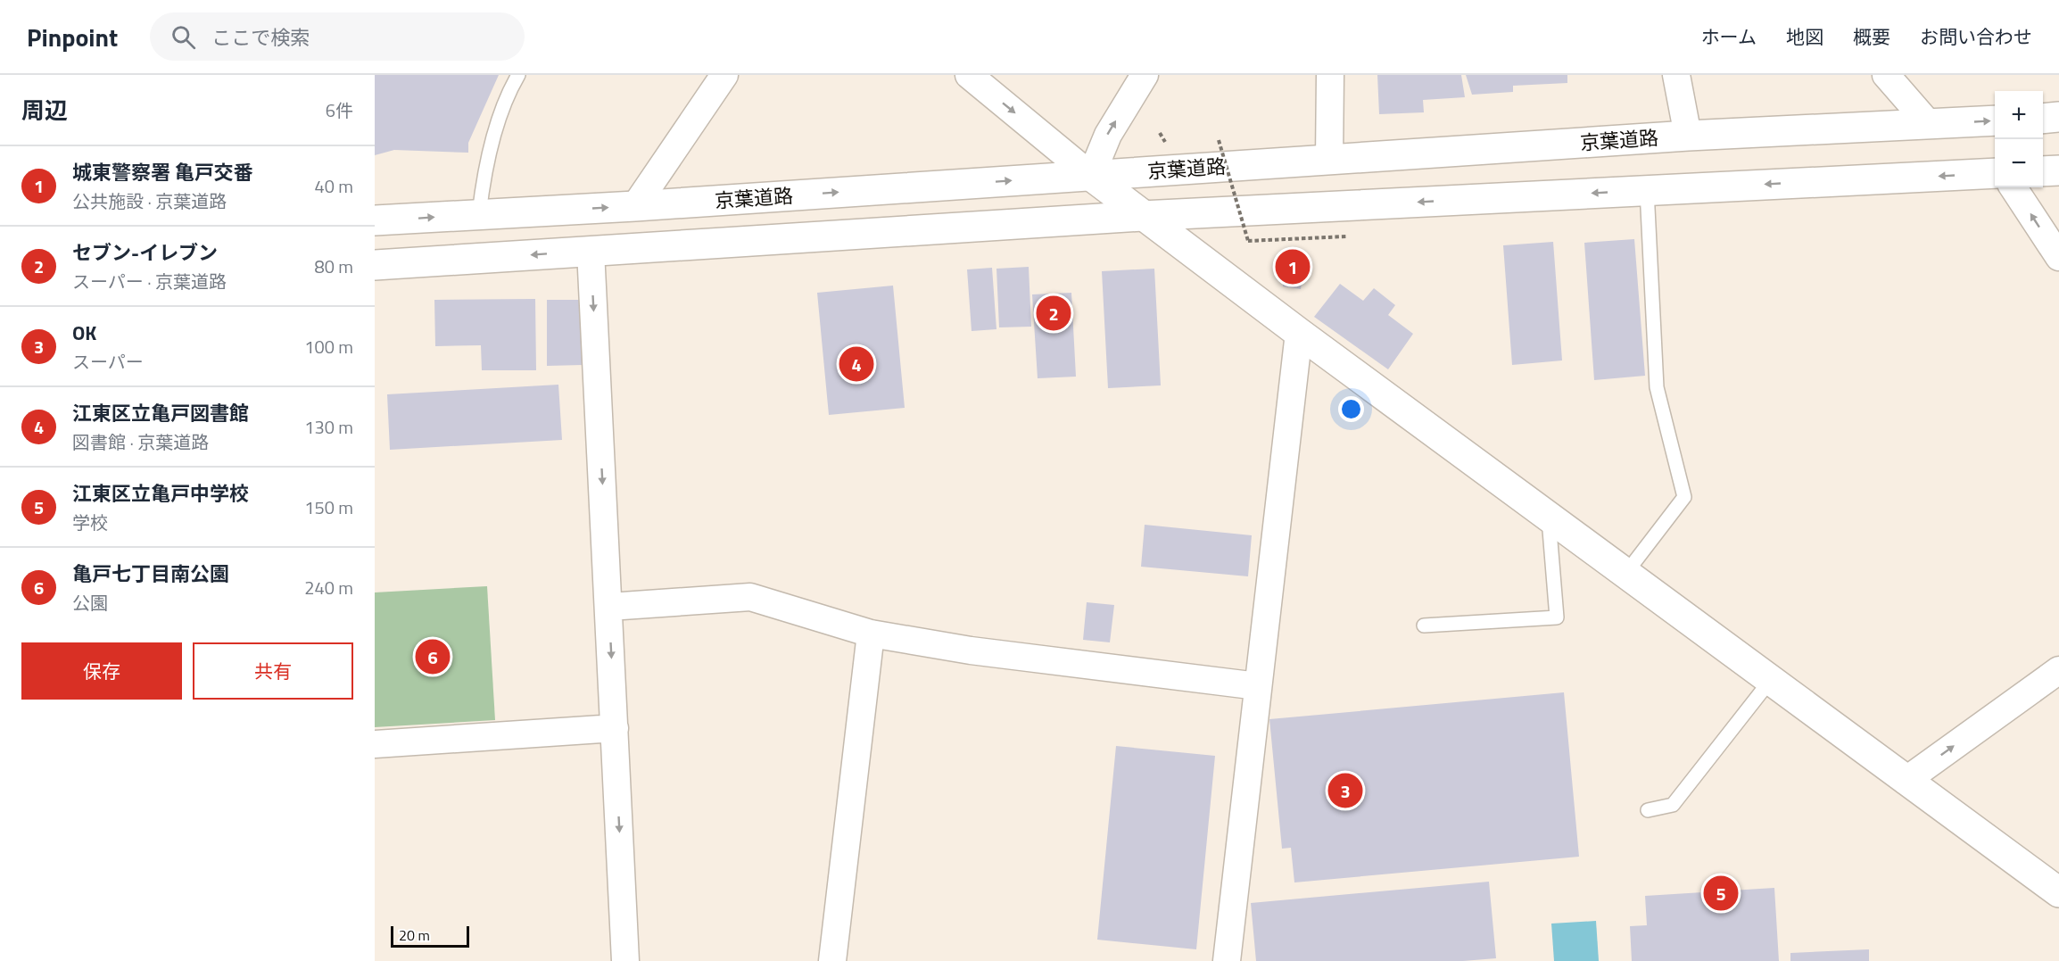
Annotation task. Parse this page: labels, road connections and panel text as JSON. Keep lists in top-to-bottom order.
{
  "streets": {
    "main road": ["京葉道路"]
  },
  "scale_bar": "20 m",
  "page": {
    "header": "Pinpoint",
    "search": "ここで検索",
    "nav": [
      "ホーム",
      "地図",
      "概要",
      "お問い合わせ"
    ],
    "heading": ["周辺", "6件"],
    "map_buttons": ["+", "−"],
    "list": [
      {
        "mark": "1",
        "name": "城東警察署 亀戸交番",
        "note": "公共施設 · 京葉道路",
        "value": "40 m"
      },
      {
        "mark": "2",
        "name": "セブン-イレブン",
        "note": "スーパー · 京葉道路",
        "value": "80 m"
      },
      {
        "mark": "3",
        "name": "OK",
        "note": "スーパー",
        "value": "100 m"
      },
      {
        "mark": "4",
        "name": "江東区立亀戸図書館",
        "note": "図書館 · 京葉道路",
        "value": "130 m"
      },
      {
        "mark": "5",
        "name": "江東区立亀戸中学校",
        "note": "学校",
        "value": "150 m"
      },
      {
        "mark": "6",
        "name": "亀戸七丁目南公園",
        "note": "公園",
        "value": "240 m"
      }
    ],
    "pins": [
      "1",
      "2",
      "4",
      "6",
      "3",
      "5"
    ],
    "buttons": ["保存", "共有"],
    "scale": "20 m"
  }
}
